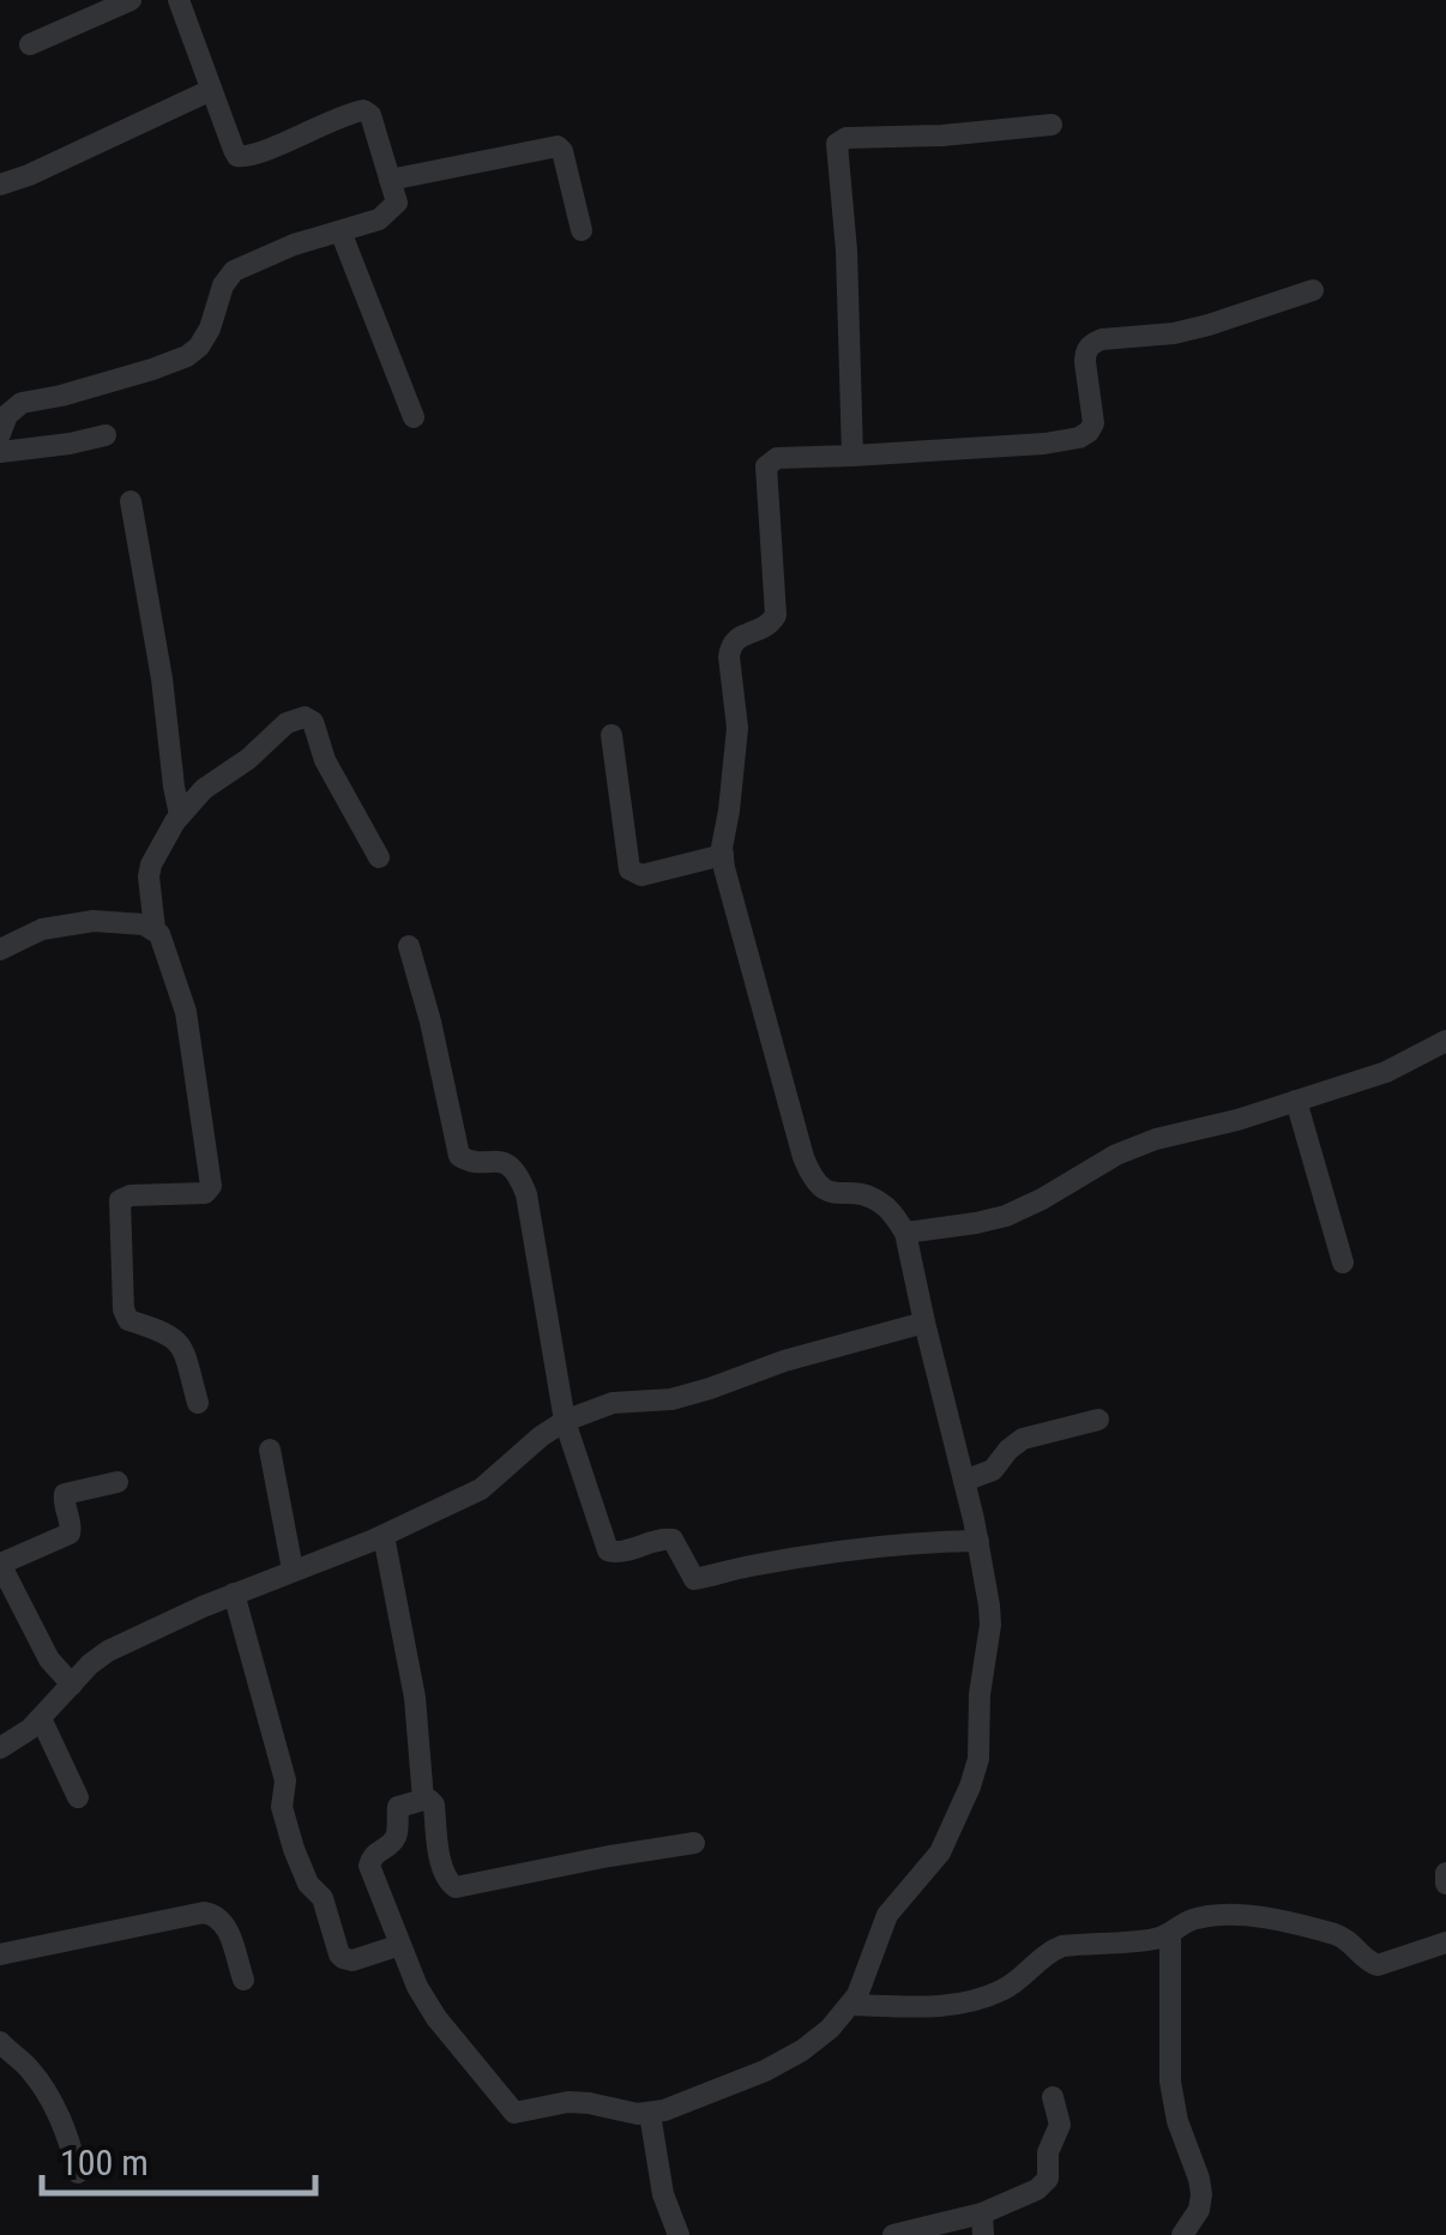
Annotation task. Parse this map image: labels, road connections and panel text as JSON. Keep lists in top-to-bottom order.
{
  "scale_bar": "100 m"
}
